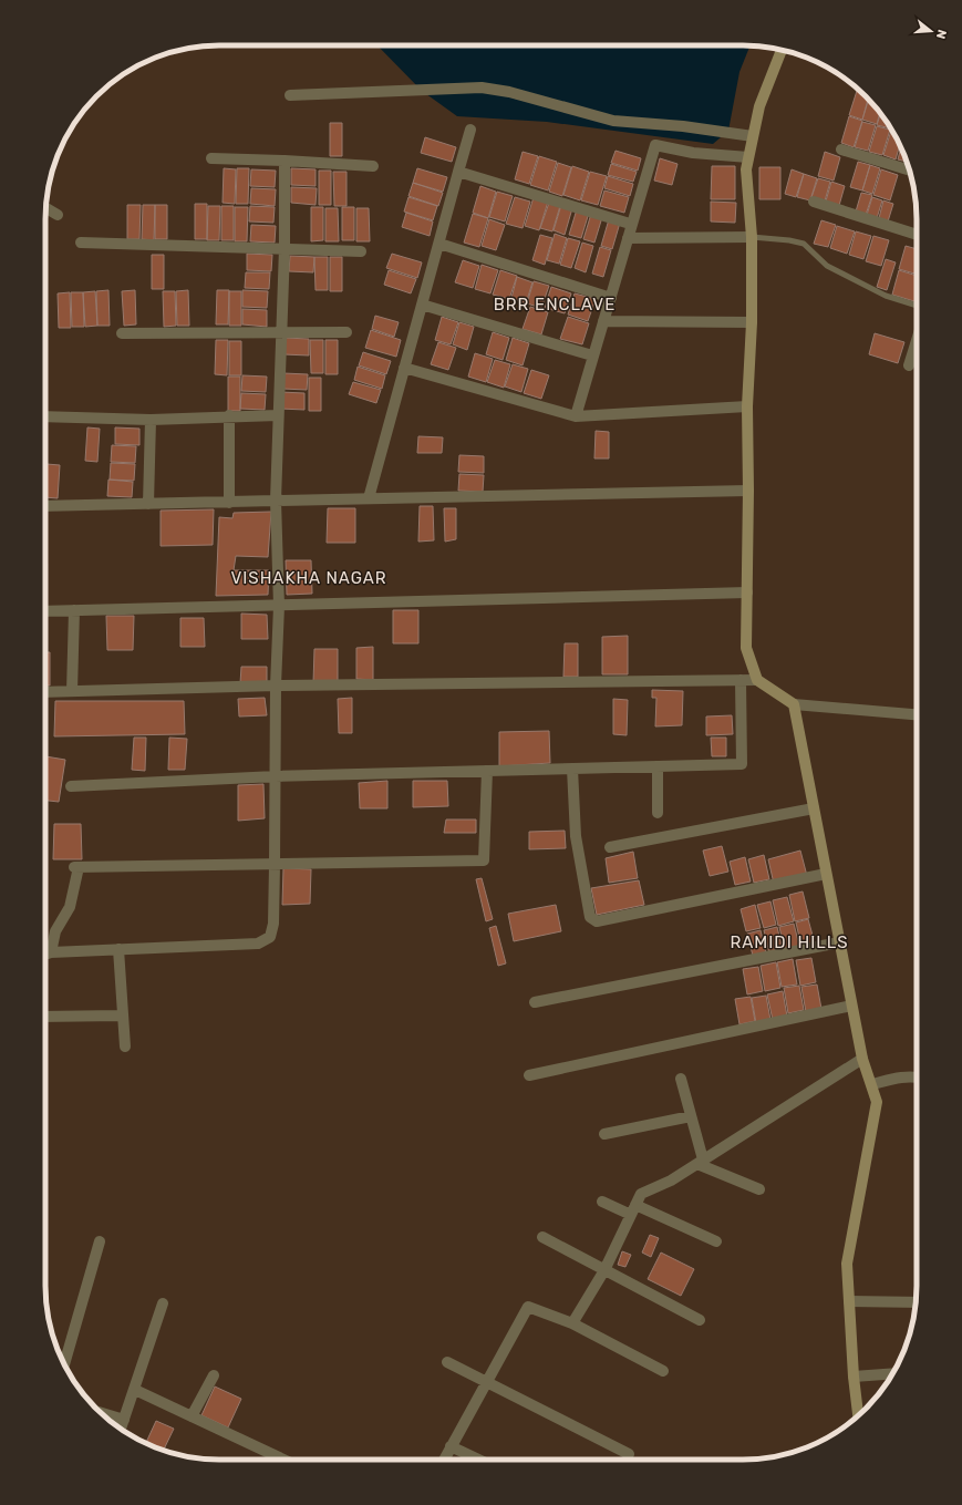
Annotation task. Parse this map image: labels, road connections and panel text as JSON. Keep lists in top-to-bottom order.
{
  "districts": ["BRR ENCLAVE", "VISHAKHA NAGAR", "RAMIDI HILLS"],
  "north": "right"
}
